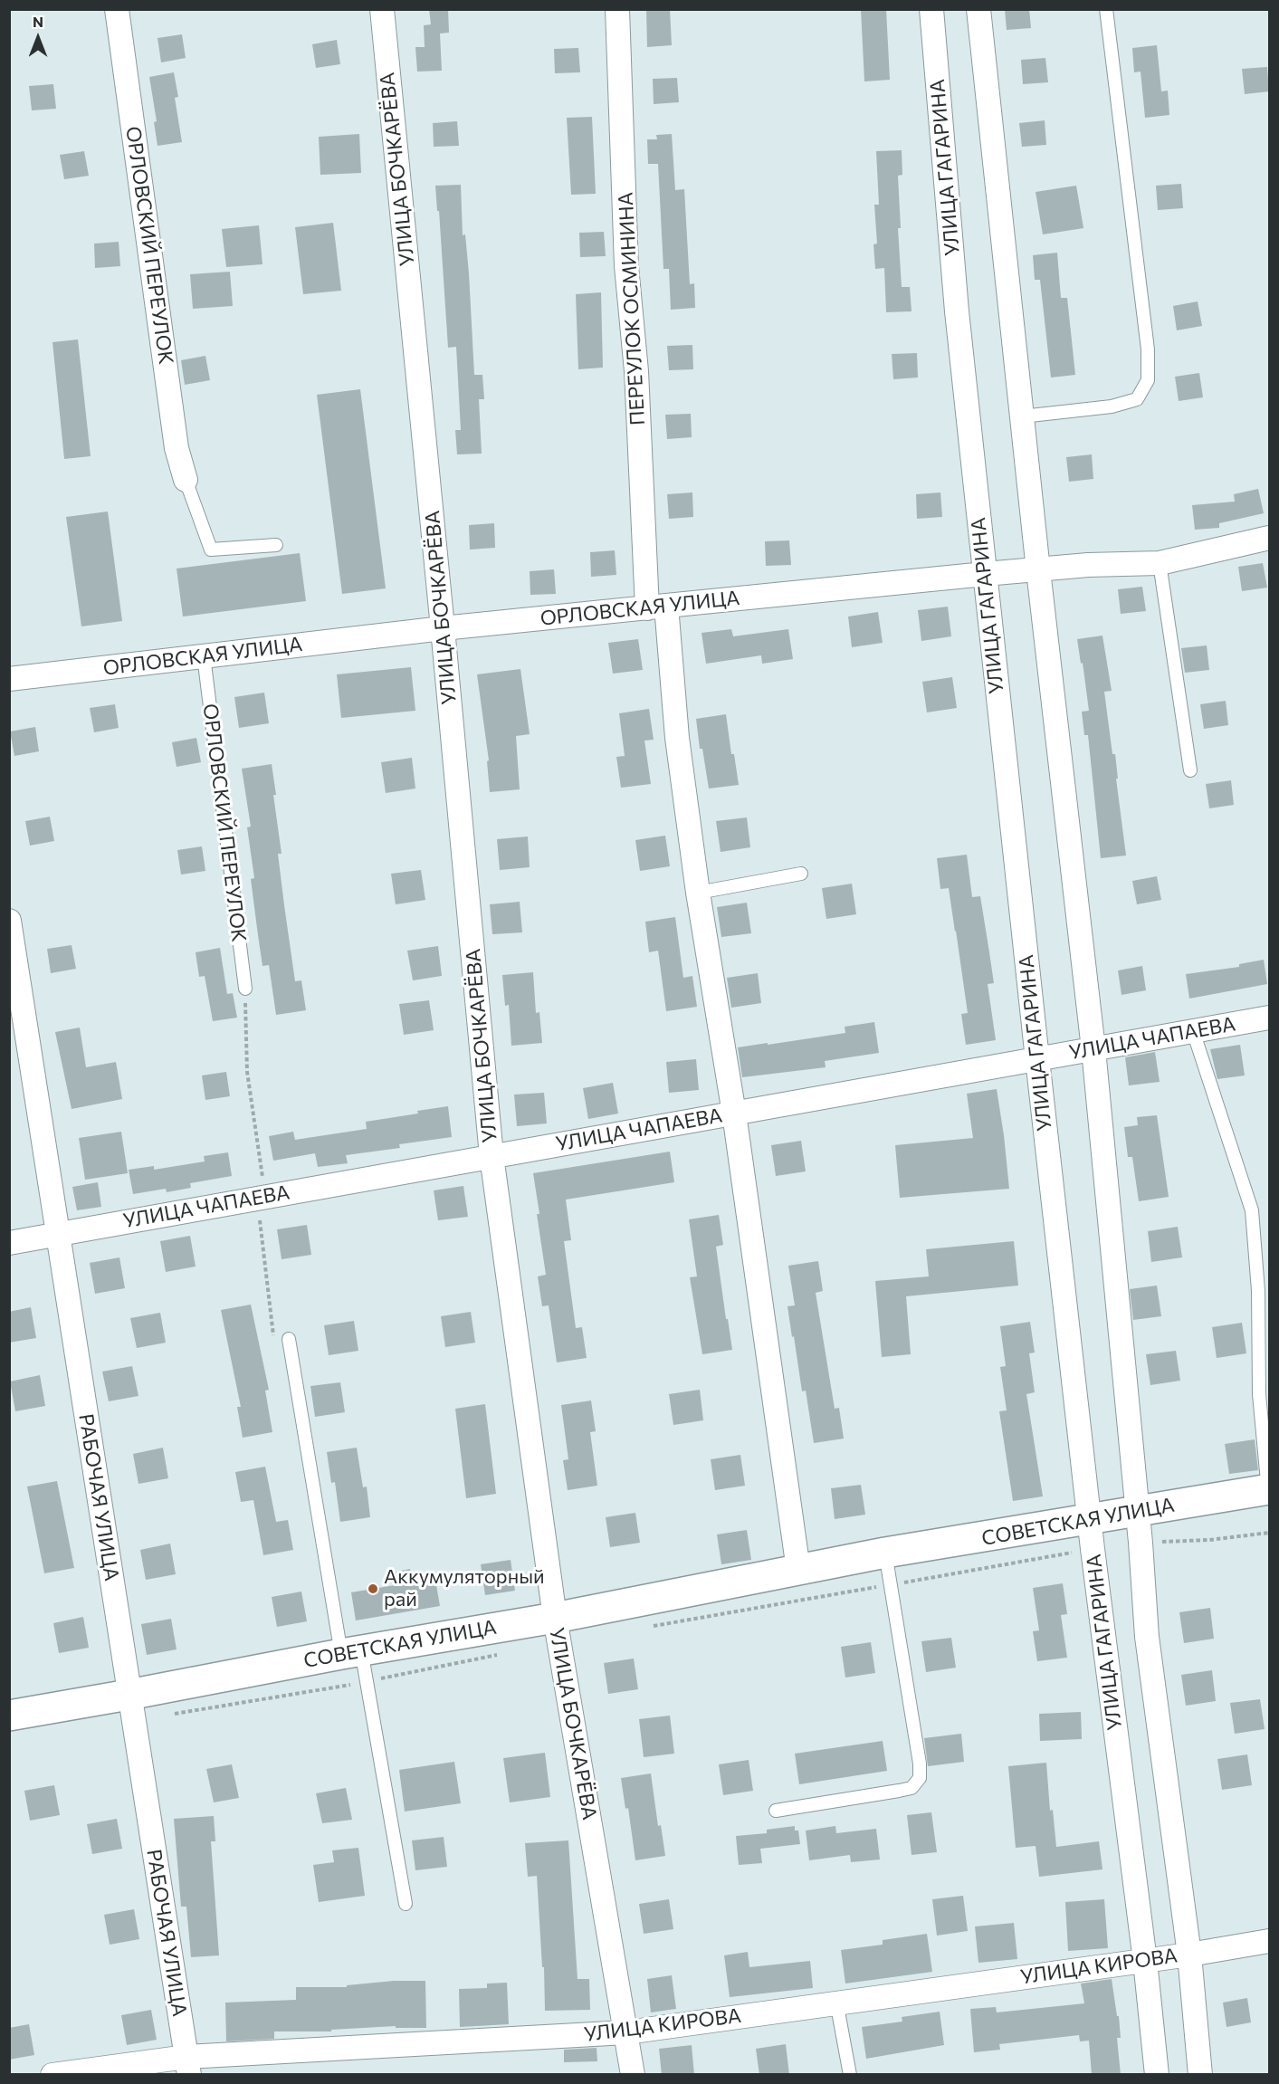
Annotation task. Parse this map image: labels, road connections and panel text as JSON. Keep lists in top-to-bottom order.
{
  "streets": {
    "street": [
      "УЛИЦА ГАГАРИНА",
      "УЛИЦА БОЧКАРЁВА",
      "ОРЛОВСКИЙ ПЕРЕУЛОК",
      "ПЕРЕУЛОК ОСМИНИНА",
      "ОРЛОВСКАЯ УЛИЦА",
      "УЛИЦА ЧАПАЕВА",
      "РАБОЧАЯ УЛИЦА",
      "СОВЕТСКАЯ УЛИЦА",
      "УЛИЦА КИРОВА"
    ]
  },
  "crossings": [
    ["УЛИЦА ГАГАРИНА", "ОРЛОВСКАЯ УЛИЦА"],
    ["УЛИЦА ГАГАРИНА", "УЛИЦА ЧАПАЕВА"],
    ["УЛИЦА ГАГАРИНА", "СОВЕТСКАЯ УЛИЦА"],
    ["УЛИЦА ГАГАРИНА", "УЛИЦА КИРОВА"],
    ["УЛИЦА БОЧКАРЁВА", "ОРЛОВСКАЯ УЛИЦА"],
    ["УЛИЦА БОЧКАРЁВА", "УЛИЦА ЧАПАЕВА"],
    ["УЛИЦА БОЧКАРЁВА", "СОВЕТСКАЯ УЛИЦА"],
    ["УЛИЦА БОЧКАРЁВА", "УЛИЦА КИРОВА"],
    ["ОРЛОВСКИЙ ПЕРЕУЛОК", "ОРЛОВСКАЯ УЛИЦА"],
    ["ПЕРЕУЛОК ОСМИНИНА", "ОРЛОВСКАЯ УЛИЦА"],
    ["ПЕРЕУЛОК ОСМИНИНА", "УЛИЦА ЧАПАЕВА"],
    ["ПЕРЕУЛОК ОСМИНИНА", "СОВЕТСКАЯ УЛИЦА"],
    ["УЛИЦА ЧАПАЕВА", "РАБОЧАЯ УЛИЦА"],
    ["РАБОЧАЯ УЛИЦА", "СОВЕТСКАЯ УЛИЦА"],
    ["РАБОЧАЯ УЛИЦА", "УЛИЦА КИРОВА"]
  ],
  "places": ["Аккумуляторный рай"],
  "north": "top"
}
